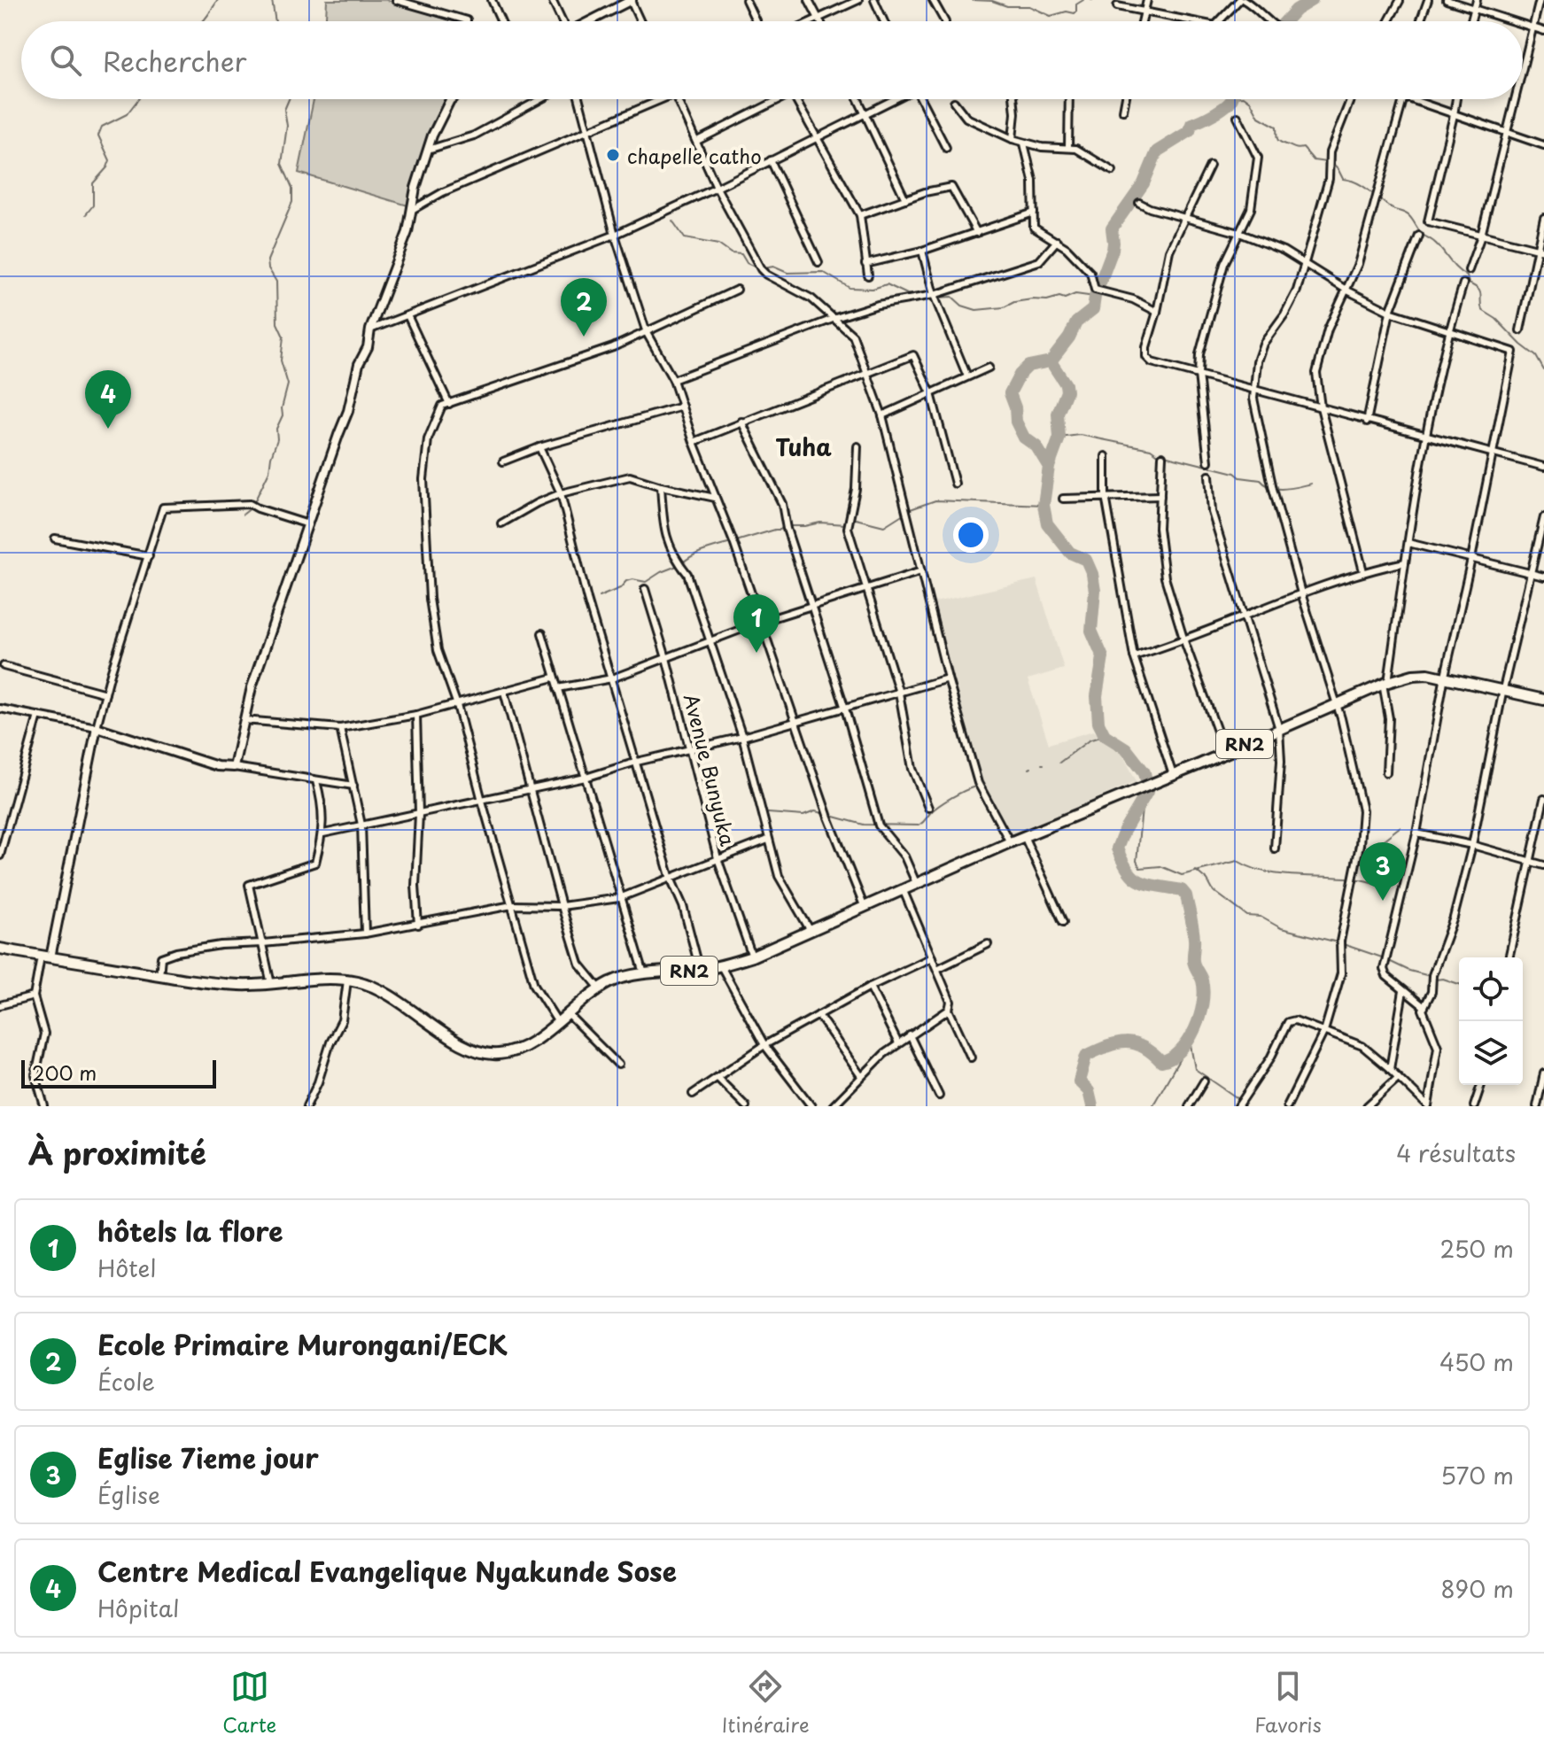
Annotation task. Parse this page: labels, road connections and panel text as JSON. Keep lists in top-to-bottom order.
{
  "streets": {
    "highway": ["RN2"],
    "street": ["Avenue Bunyuka"]
  },
  "crossings": [
    ["RN2", "Avenue Bunyuka"]
  ],
  "districts": ["Tuha"],
  "places": ["chapelle catho"],
  "scale_bar": "200 m",
  "page": {
    "search": "Rechercher",
    "pins": [
      "2",
      "4",
      "1",
      "3"
    ],
    "scale": "200 m",
    "heading": ["À proximité", "4 résultats"],
    "list": [
      {
        "mark": "1",
        "name": "hôtels la flore",
        "note": "Hôtel",
        "value": "250 m"
      },
      {
        "mark": "2",
        "name": "Ecole Primaire Murongani/ECK",
        "note": "École",
        "value": "450 m"
      },
      {
        "mark": "3",
        "name": "Eglise 7ieme jour",
        "note": "Église",
        "value": "570 m"
      },
      {
        "mark": "4",
        "name": "Centre Medical Evangelique Nyakunde Sose",
        "note": "Hôpital",
        "value": "890 m"
      }
    ],
    "nav": ["Carte", "Itinéraire", "Favoris"]
  }
}
